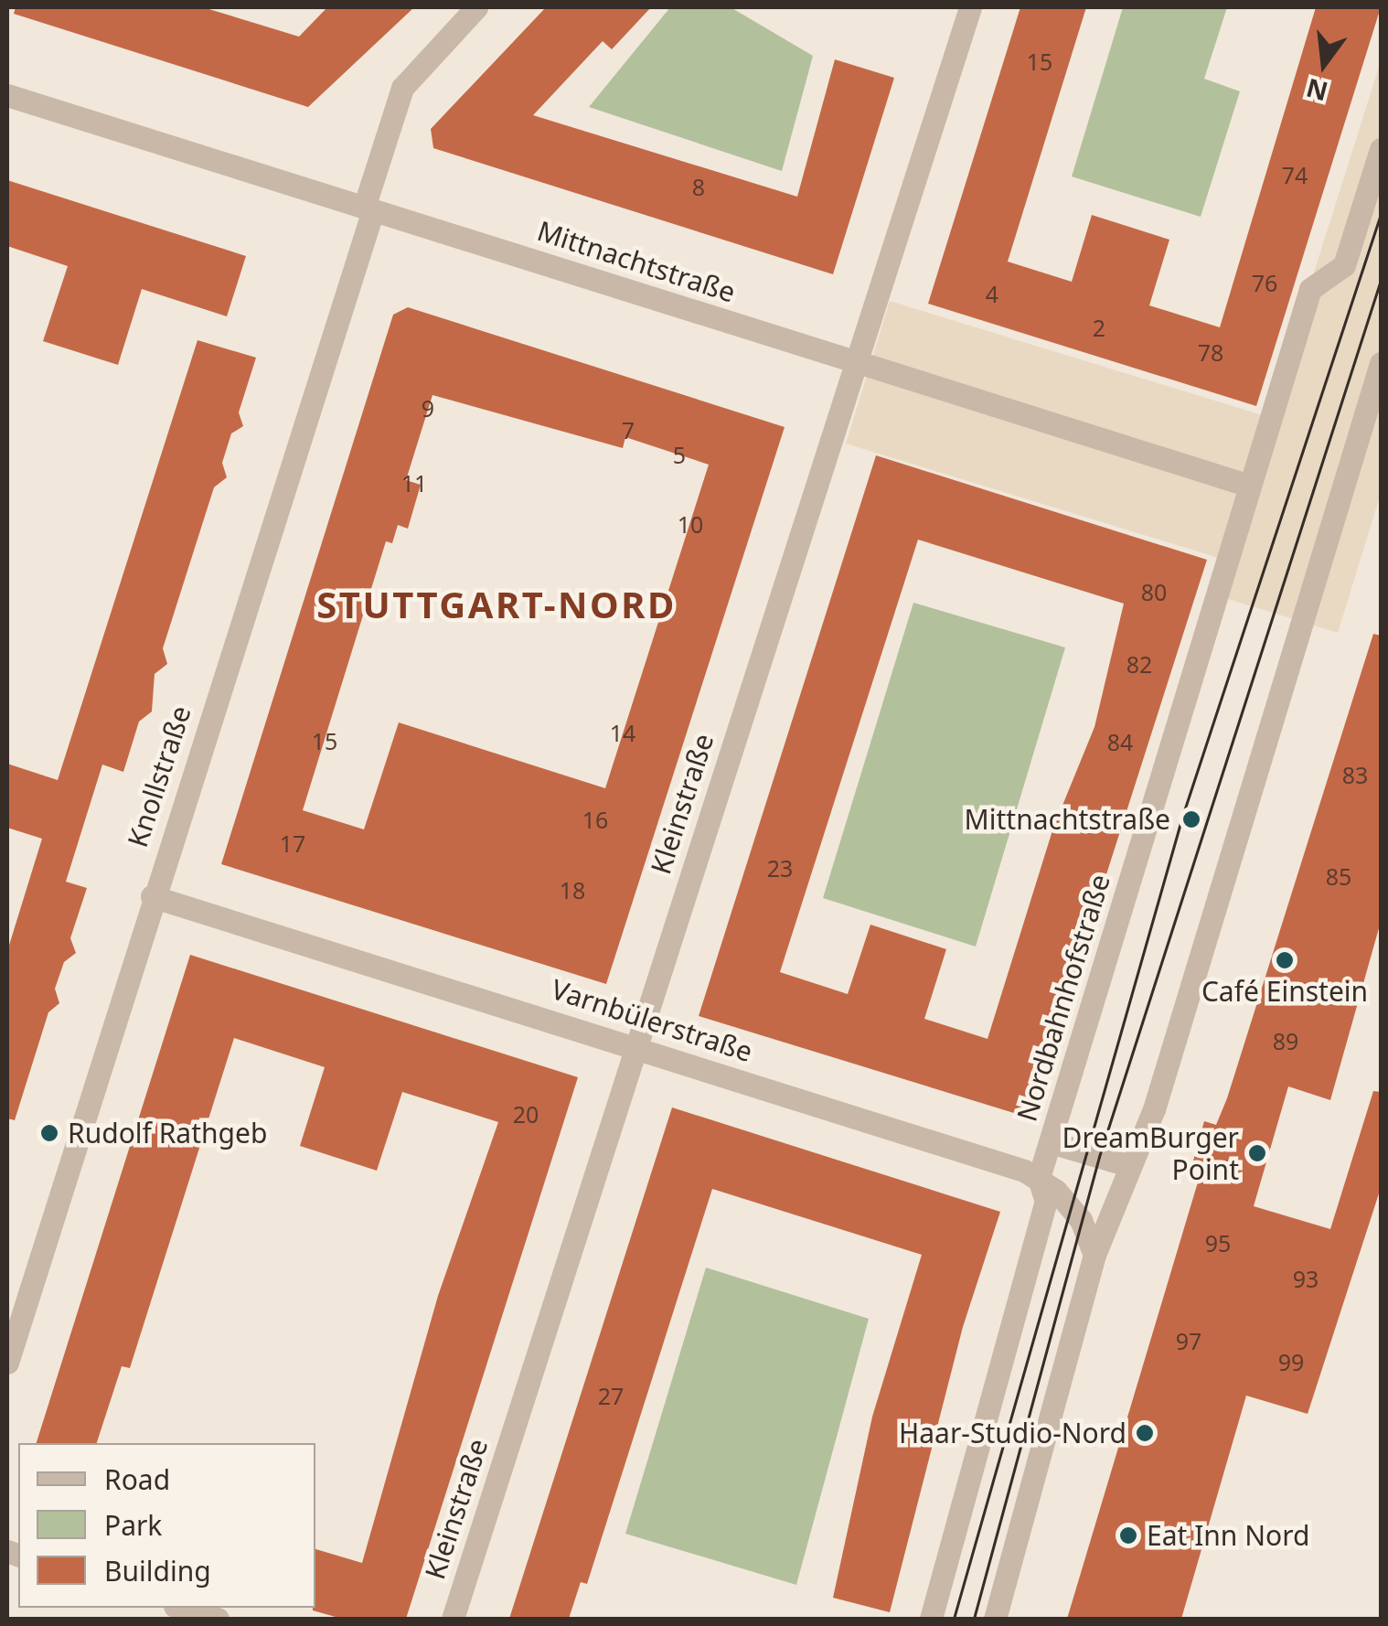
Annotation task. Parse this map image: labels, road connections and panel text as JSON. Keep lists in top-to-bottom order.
{
  "streets": {
    "street": [
      "Mittnachtstraße",
      "Knollstraße",
      "Kleinstraße",
      "Nordbahnhofstraße",
      "Varnbülerstraße"
    ]
  },
  "crossings": [
    ["Mittnachtstraße", "Knollstraße"],
    ["Mittnachtstraße", "Kleinstraße"],
    ["Mittnachtstraße", "Nordbahnhofstraße"],
    ["Knollstraße", "Varnbülerstraße"],
    ["Kleinstraße", "Varnbülerstraße"],
    ["Nordbahnhofstraße", "Varnbülerstraße"]
  ],
  "districts": ["STUTTGART-NORD"],
  "places": [
    "Mittnachtstraße",
    "Café Einstein",
    "Rudolf Rathgeb",
    "DreamBurger Point",
    "Haar-Studio-Nord",
    "Eat Inn Nord"
  ],
  "house_numbers": [
    "15",
    "74",
    "8",
    "76",
    "4",
    "2",
    "78",
    "9",
    "7",
    "5",
    "11",
    "10",
    "80",
    "82",
    "14",
    "15",
    "84",
    "83",
    "16",
    "17",
    "23",
    "85",
    "18",
    "89",
    "20",
    "95",
    "93",
    "97",
    "99",
    "27"
  ],
  "legend": ["Road", "Park", "Building"],
  "north": "bottom"
}
